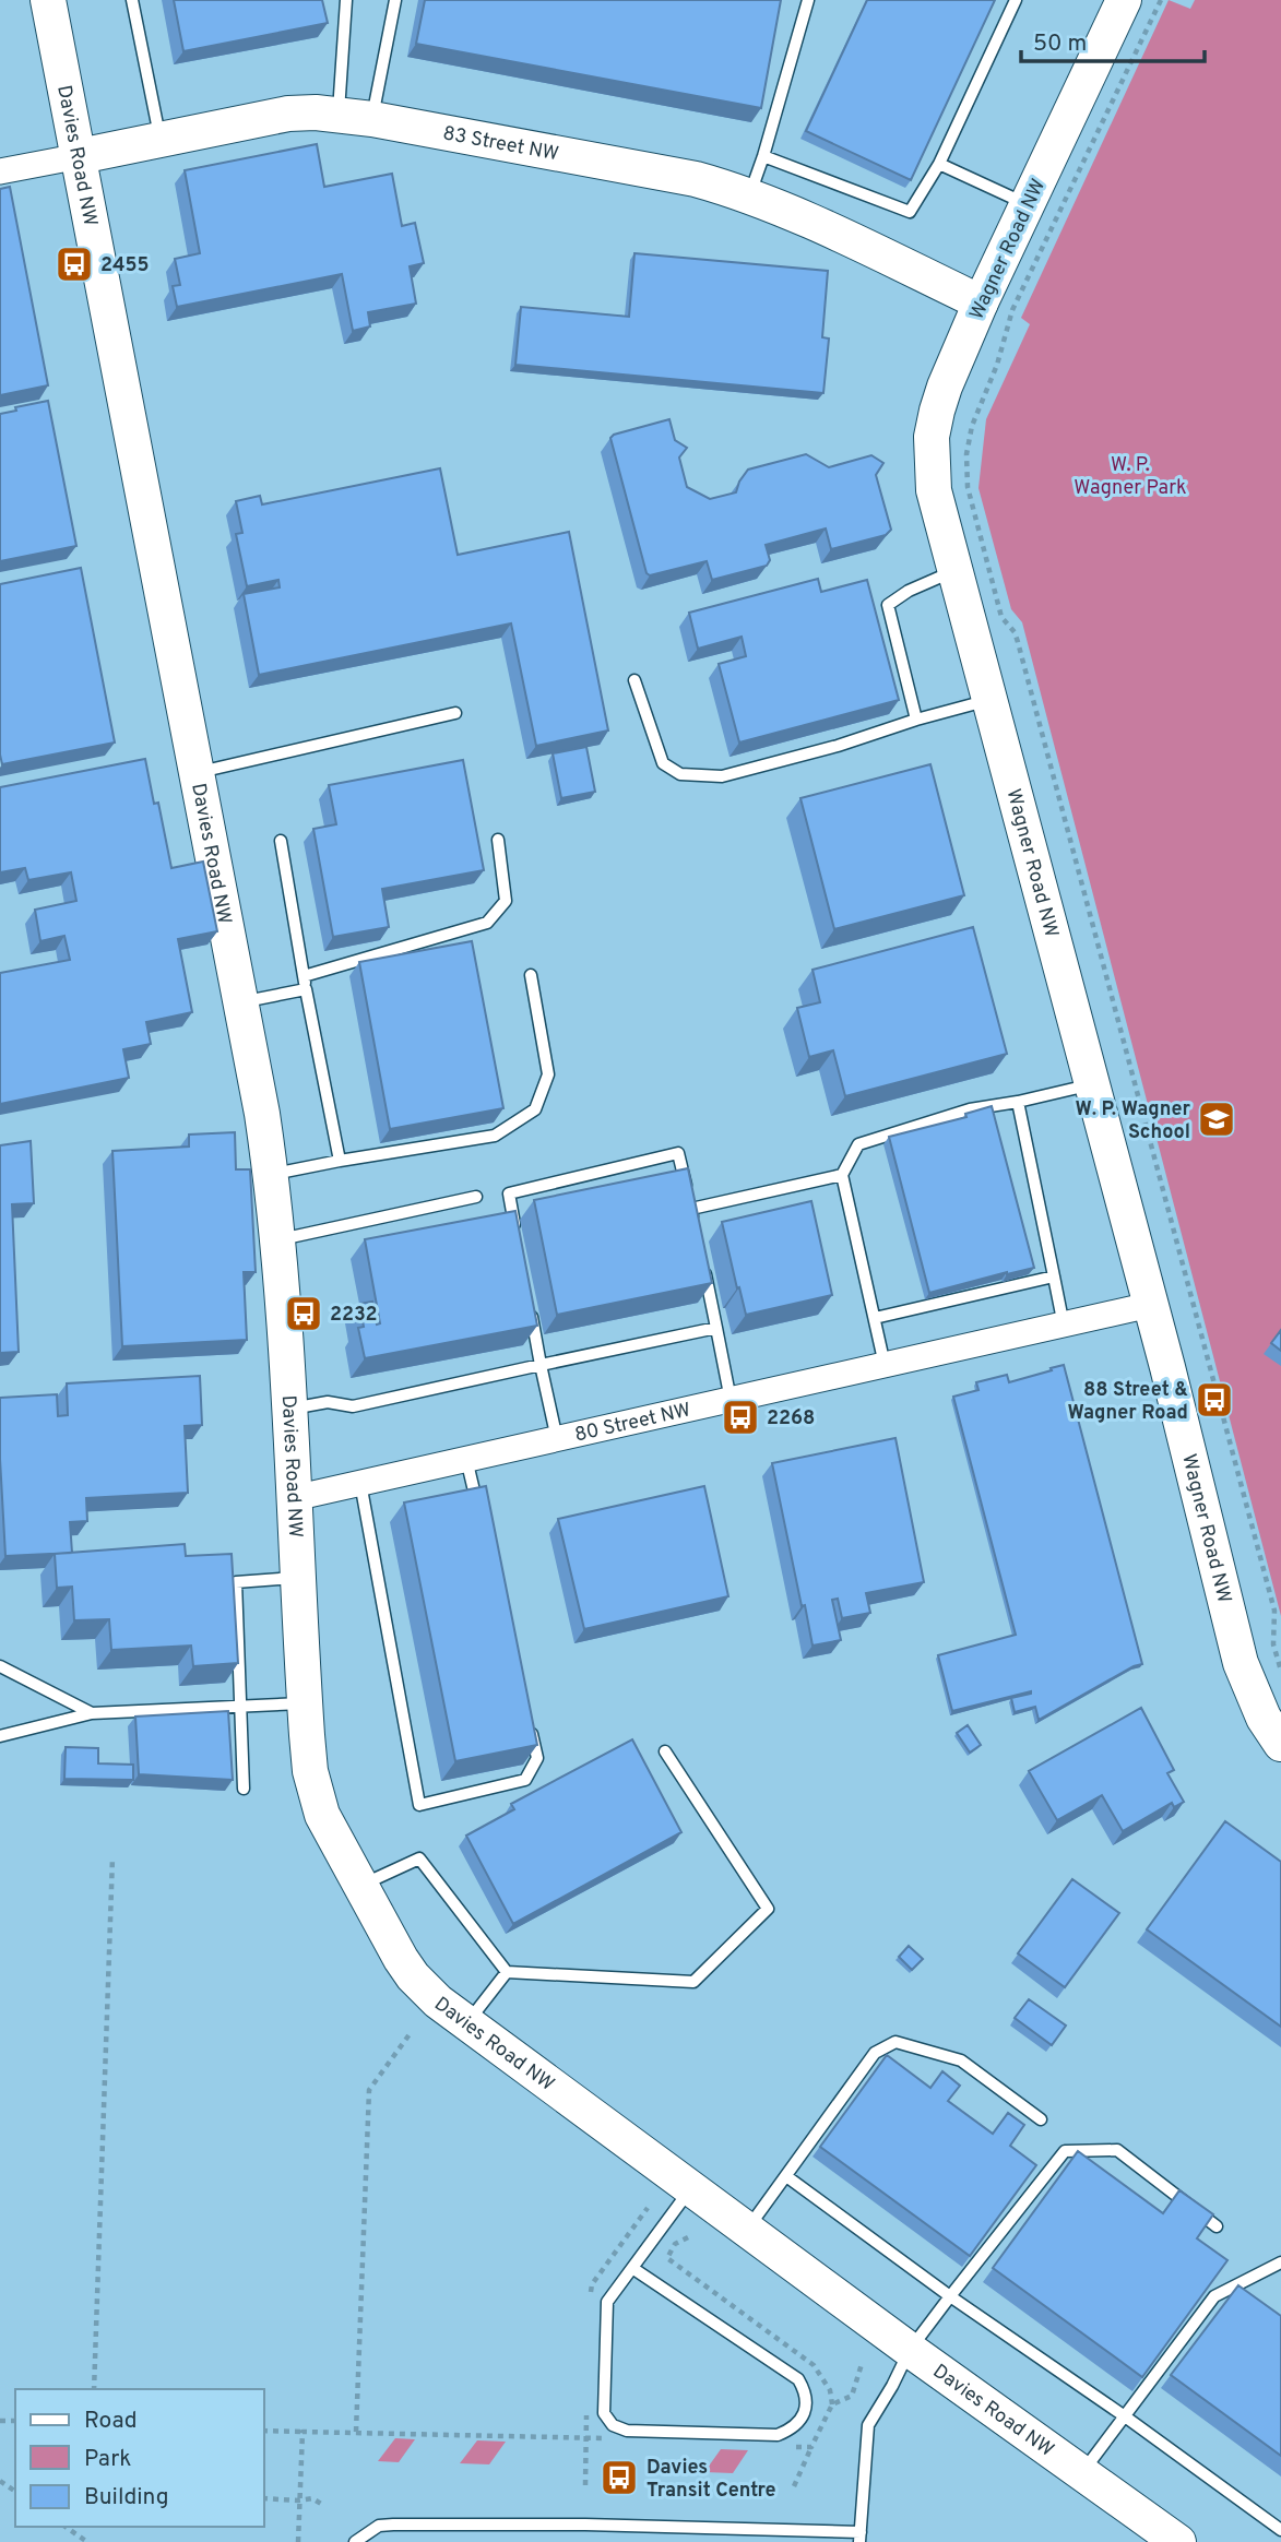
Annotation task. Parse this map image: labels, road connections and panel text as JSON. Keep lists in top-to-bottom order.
{
  "streets": {
    "street": [
      "83 Street NW",
      "Davies Road NW",
      "Wagner Road NW",
      "80 Street NW"
    ]
  },
  "crossings": [
    ["83 Street NW", "Davies Road NW"],
    ["83 Street NW", "Wagner Road NW"],
    ["Davies Road NW", "80 Street NW"],
    ["Wagner Road NW", "80 Street NW"]
  ],
  "parks": ["W. P. Wagner Park"],
  "places": {
    "bus stop": [
      "2455",
      "2232",
      "88 Street & Wagner Road",
      "2268",
      "Davies Transit Centre"
    ],
    "school or university": ["W. P. Wagner School"]
  },
  "legend": ["Road", "Park", "Building"],
  "scale_bar": "50 m"
}
